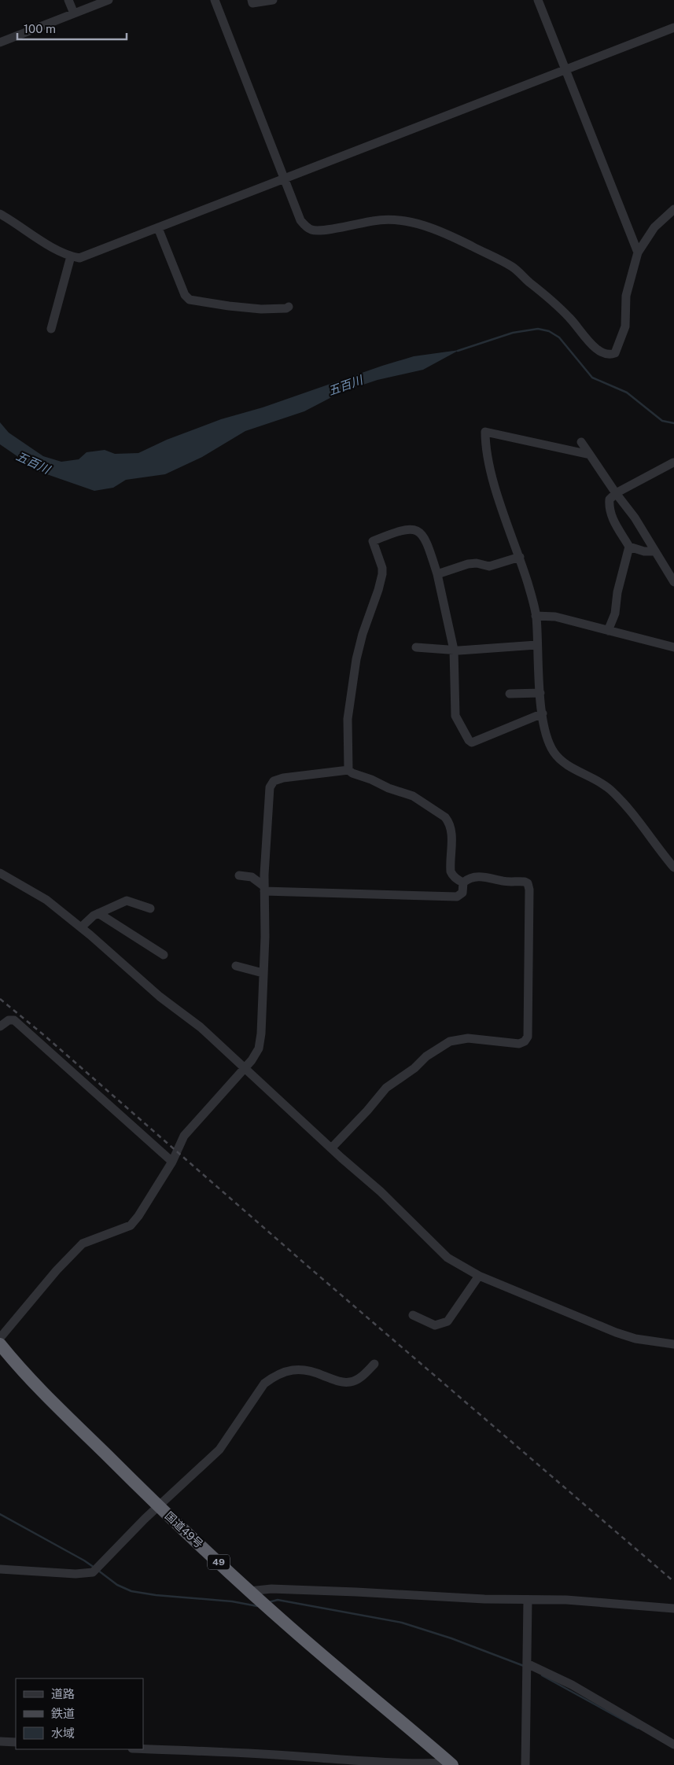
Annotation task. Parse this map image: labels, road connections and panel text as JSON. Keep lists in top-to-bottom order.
{
  "streets": {
    "highway": ["国道49号", "49"]
  },
  "water": ["五百川"],
  "legend": ["道路", "鉄道", "水域"],
  "scale_bar": "100 m"
}
